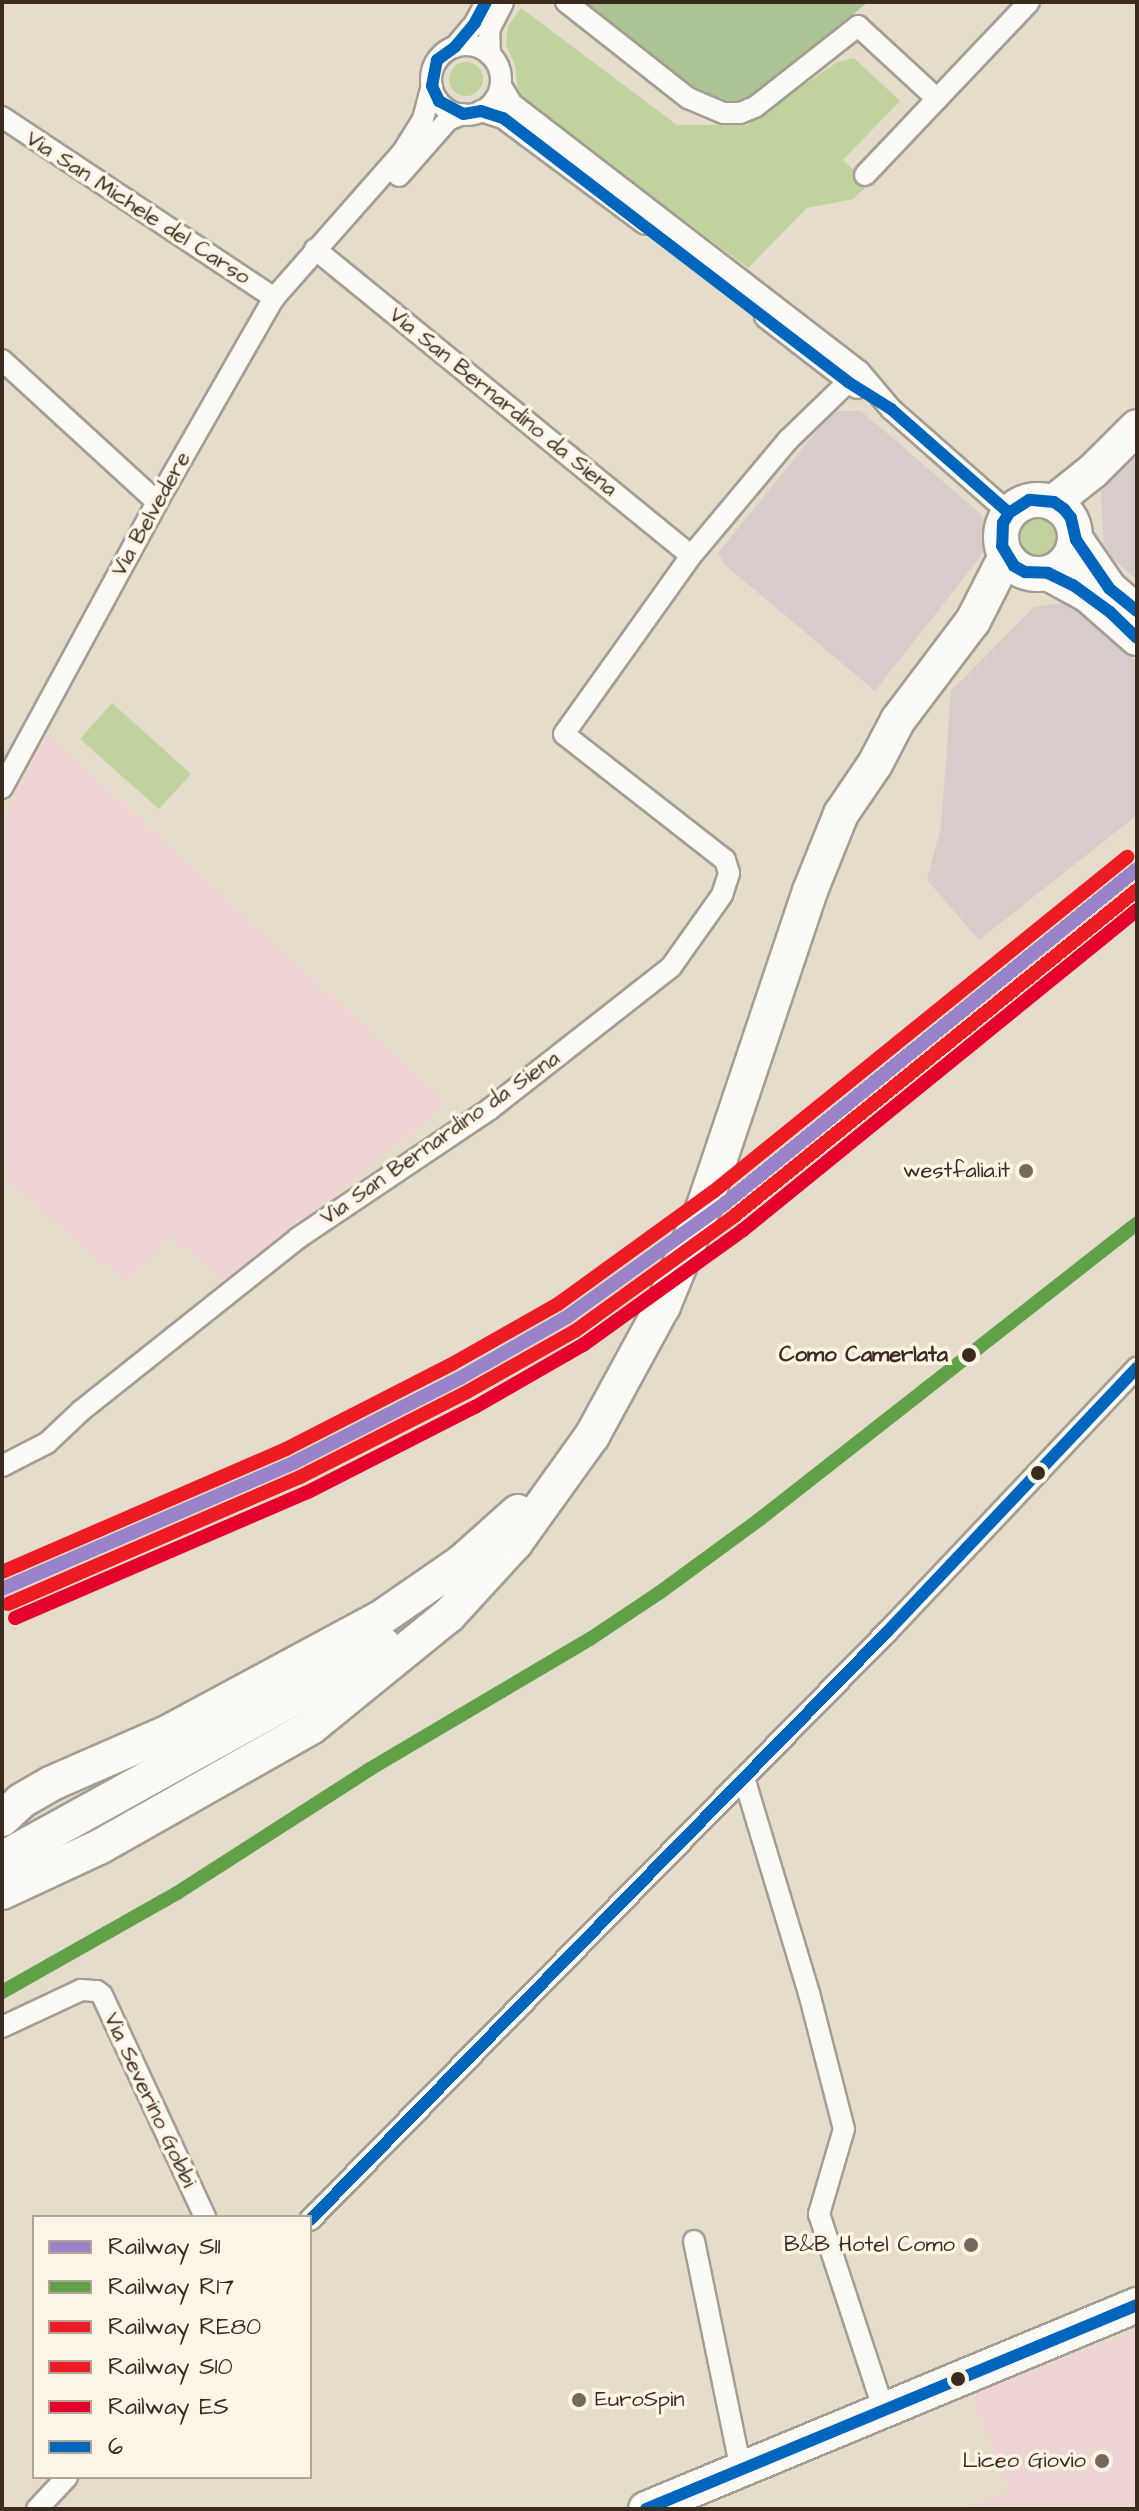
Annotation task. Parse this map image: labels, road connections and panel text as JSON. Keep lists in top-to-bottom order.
{
  "streets": {
    "street": [
      "Via San Michele del Carso",
      "Via San Bernardino da Siena",
      "Via Belvedere",
      "Via Severino Gobbi"
    ]
  },
  "crossings": [
    ["Via San Michele del Carso", "Via Belvedere"],
    ["Via San Bernardino da Siena", "Via Belvedere"]
  ],
  "places": [
    "westfalia.it",
    "Como Camerlata",
    "B&B Hotel Como",
    "EuroSpin",
    "Liceo Giovio"
  ],
  "lines": [
    "transit line 6",
    "rail line S10",
    "rail line S11",
    "rail line RE80",
    "rail line ES",
    "rail line R17"
  ],
  "legend": [
    "Railway S11",
    "Railway R17",
    "Railway RE80",
    "Railway S10",
    "Railway ES",
    "6"
  ]
}
